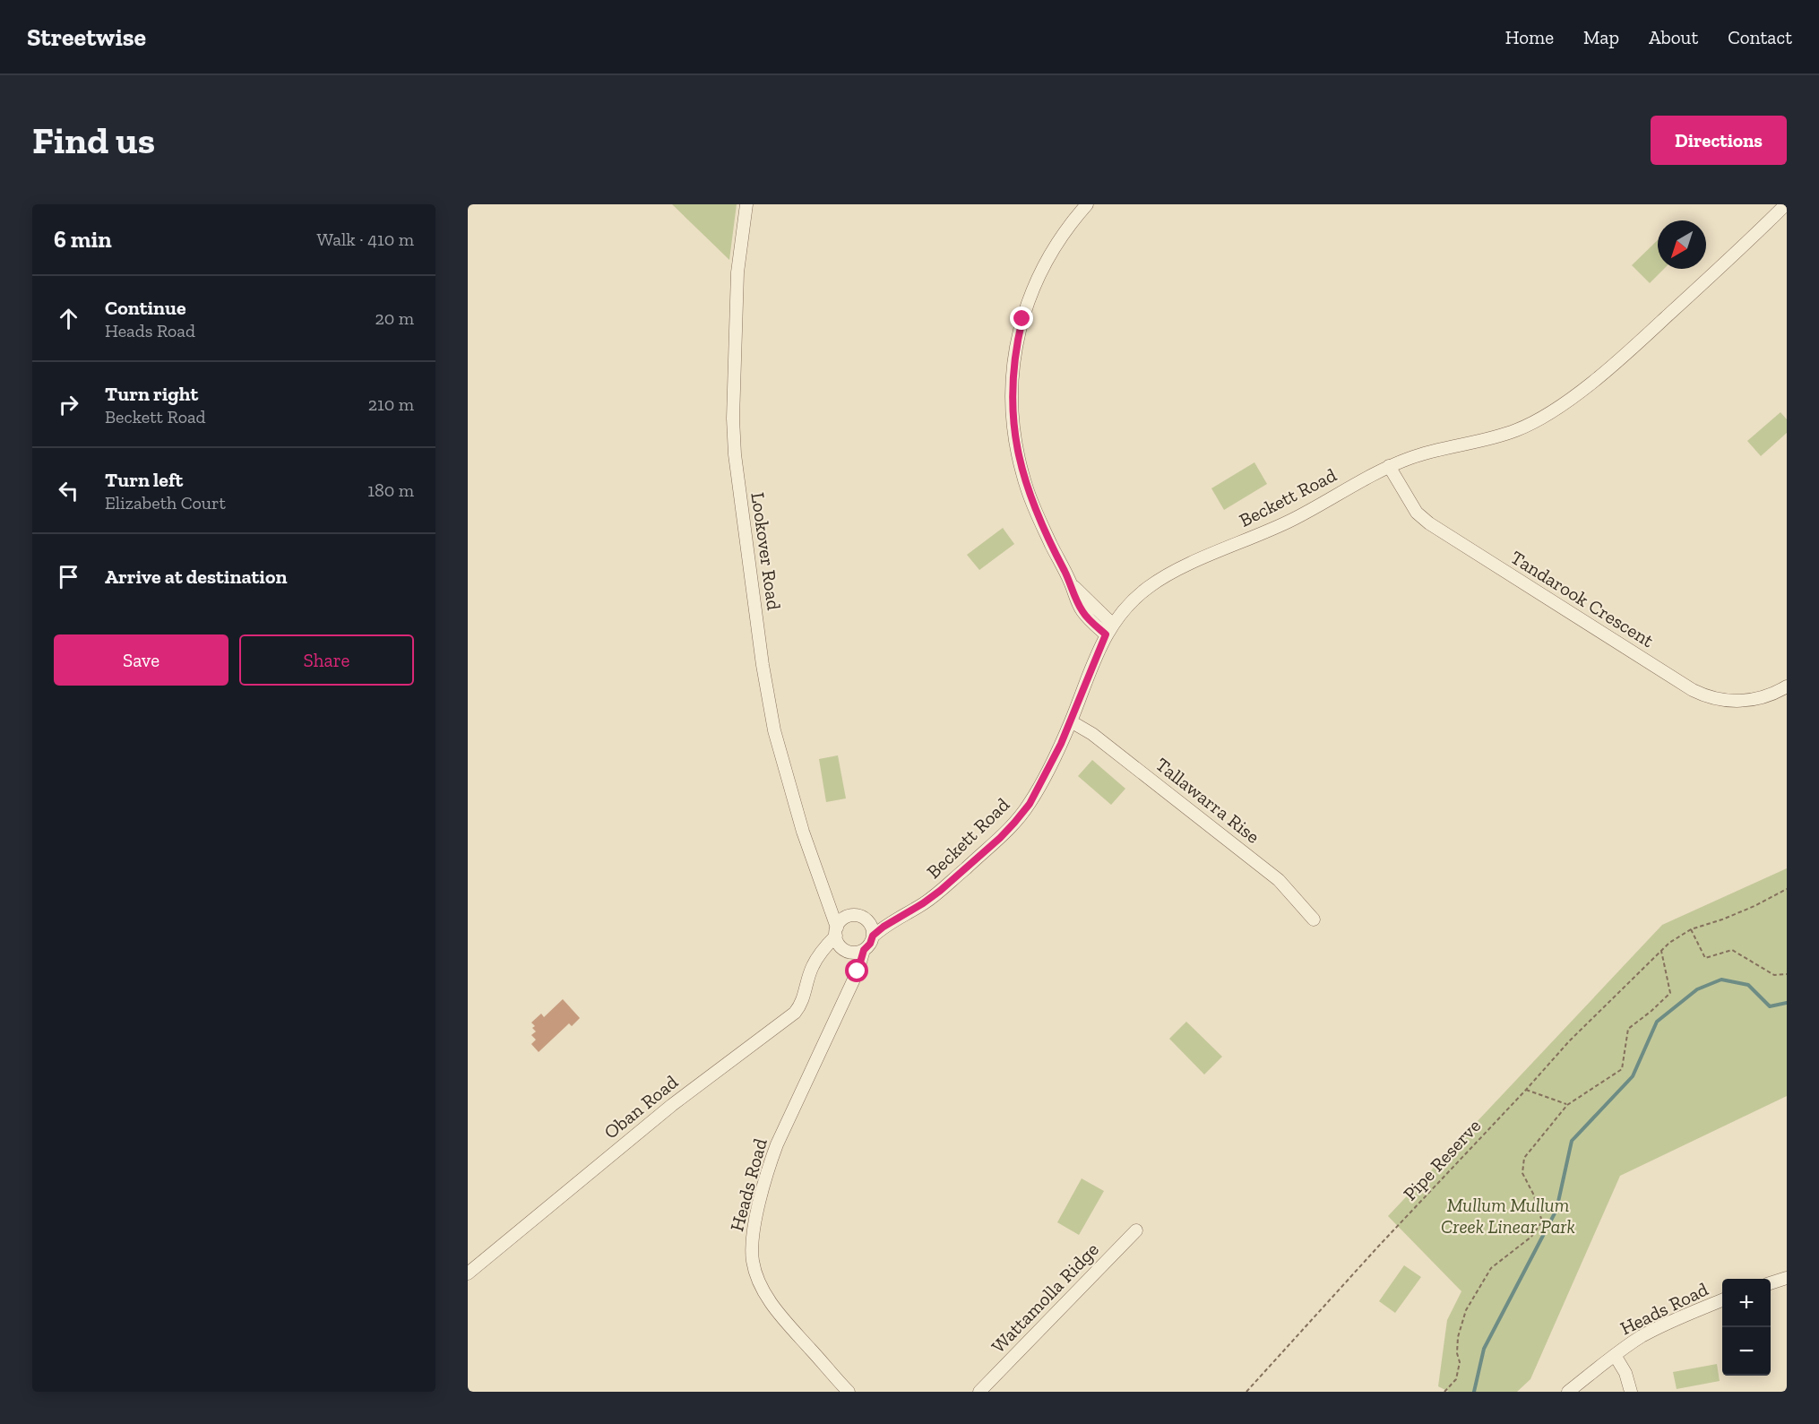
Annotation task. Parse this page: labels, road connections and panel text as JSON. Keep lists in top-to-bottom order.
{
  "streets": {
    "street": [
      "Beckett Road",
      "Lookover Road",
      "Tandarook Crescent",
      "Tallawarra Rise",
      "Oban Road",
      "Heads Road",
      "Wattamolla Ridge"
    ],
    "path": ["Pipe Reserve"]
  },
  "crossings": [
    ["Beckett Road", "Lookover Road"],
    ["Beckett Road", "Tandarook Crescent"],
    ["Beckett Road", "Tallawarra Rise"],
    ["Beckett Road", "Oban Road"],
    ["Beckett Road", "Heads Road"],
    ["Lookover Road", "Oban Road"],
    ["Lookover Road", "Heads Road"],
    ["Oban Road", "Heads Road"]
  ],
  "parks": ["Mullum Mullum Creek Linear Park"],
  "north": "bottom left",
  "page": {
    "header": "Streetwise",
    "nav": [
      "Home",
      "Map",
      "About",
      "Contact"
    ],
    "buttons": [
      "Directions",
      ["Save", "Share"]
    ],
    "title": "Find us",
    "heading": ["6 min", "Walk · 410 m"],
    "list": [
      ["Continue", "Heads Road", "20 m"],
      ["Turn right", "Beckett Road", "210 m"],
      ["Turn left", "Elizabeth Court", "180 m"],
      "Arrive at destination"
    ],
    "map_buttons": ["+", "−"]
  }
}
